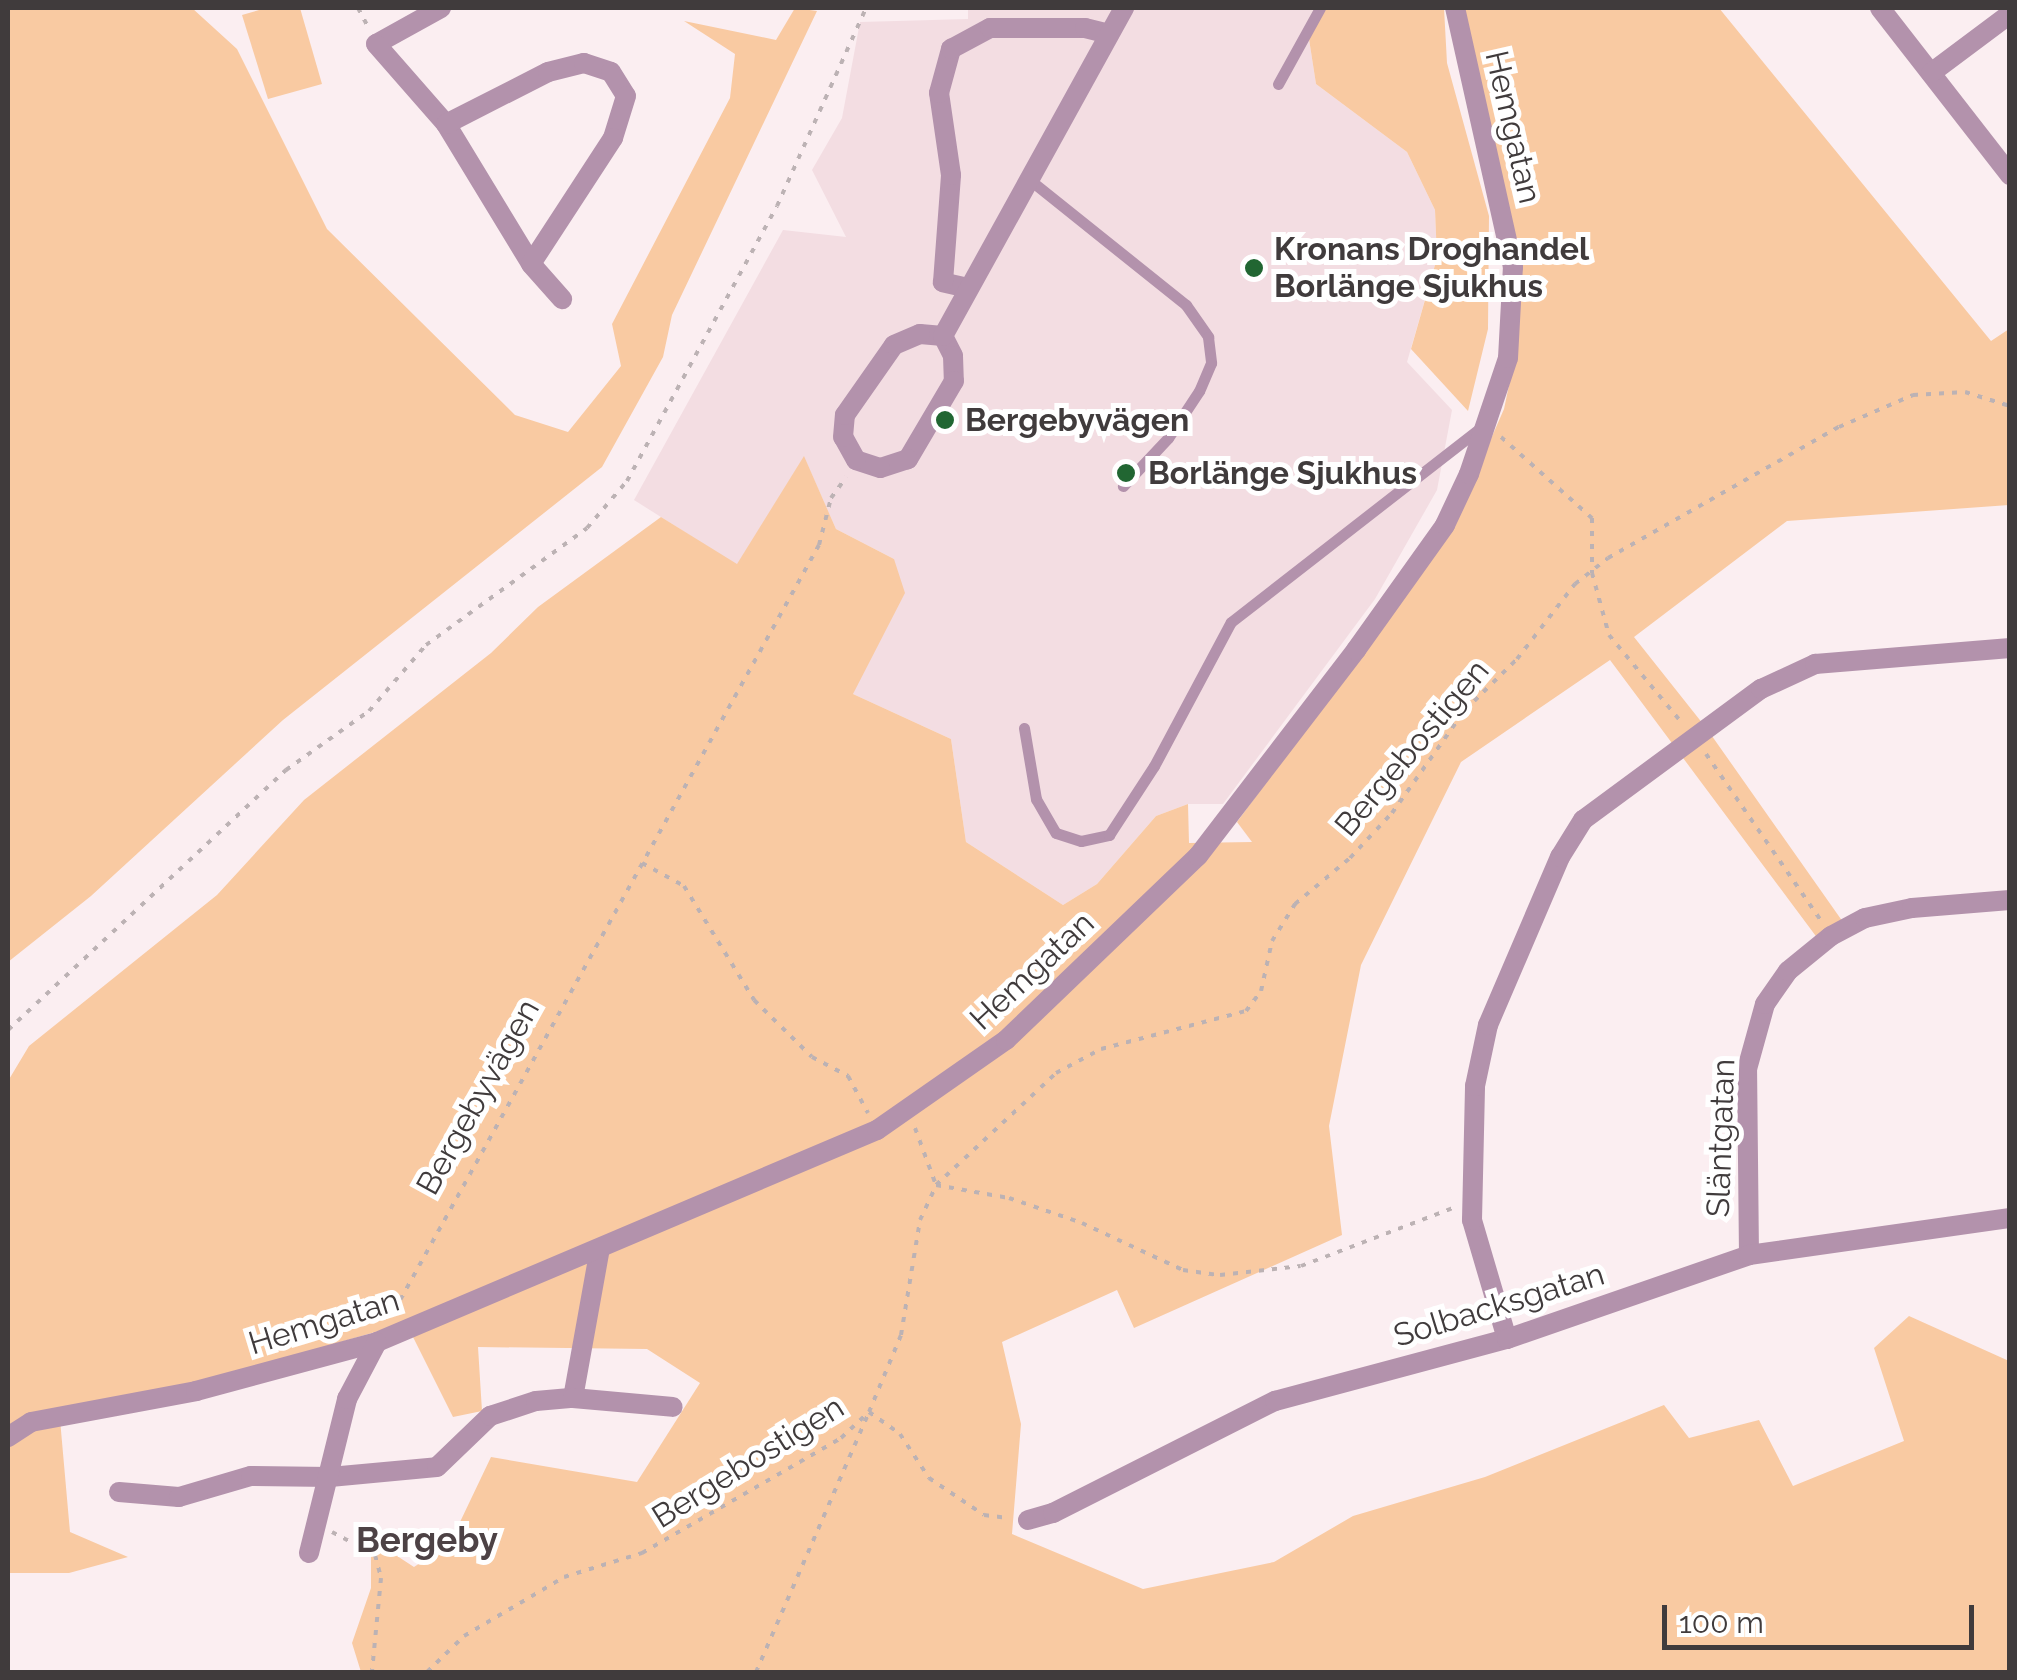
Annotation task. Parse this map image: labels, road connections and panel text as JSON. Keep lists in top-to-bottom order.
{
  "streets": {
    "street": ["Hemgatan", "Släntgatan", "Solbacksgatan"],
    "path": ["Bergebostigen", "Bergebyvägen"]
  },
  "crossings": [
    ["Hemgatan", "Bergebyvägen"],
    ["Släntgatan", "Solbacksgatan"]
  ],
  "districts": ["Bergeby"],
  "places": ["Kronans Droghandel Borlänge Sjukhus", "Bergebyvägen", "Borlänge Sjukhus"],
  "scale_bar": "100 m"
}
